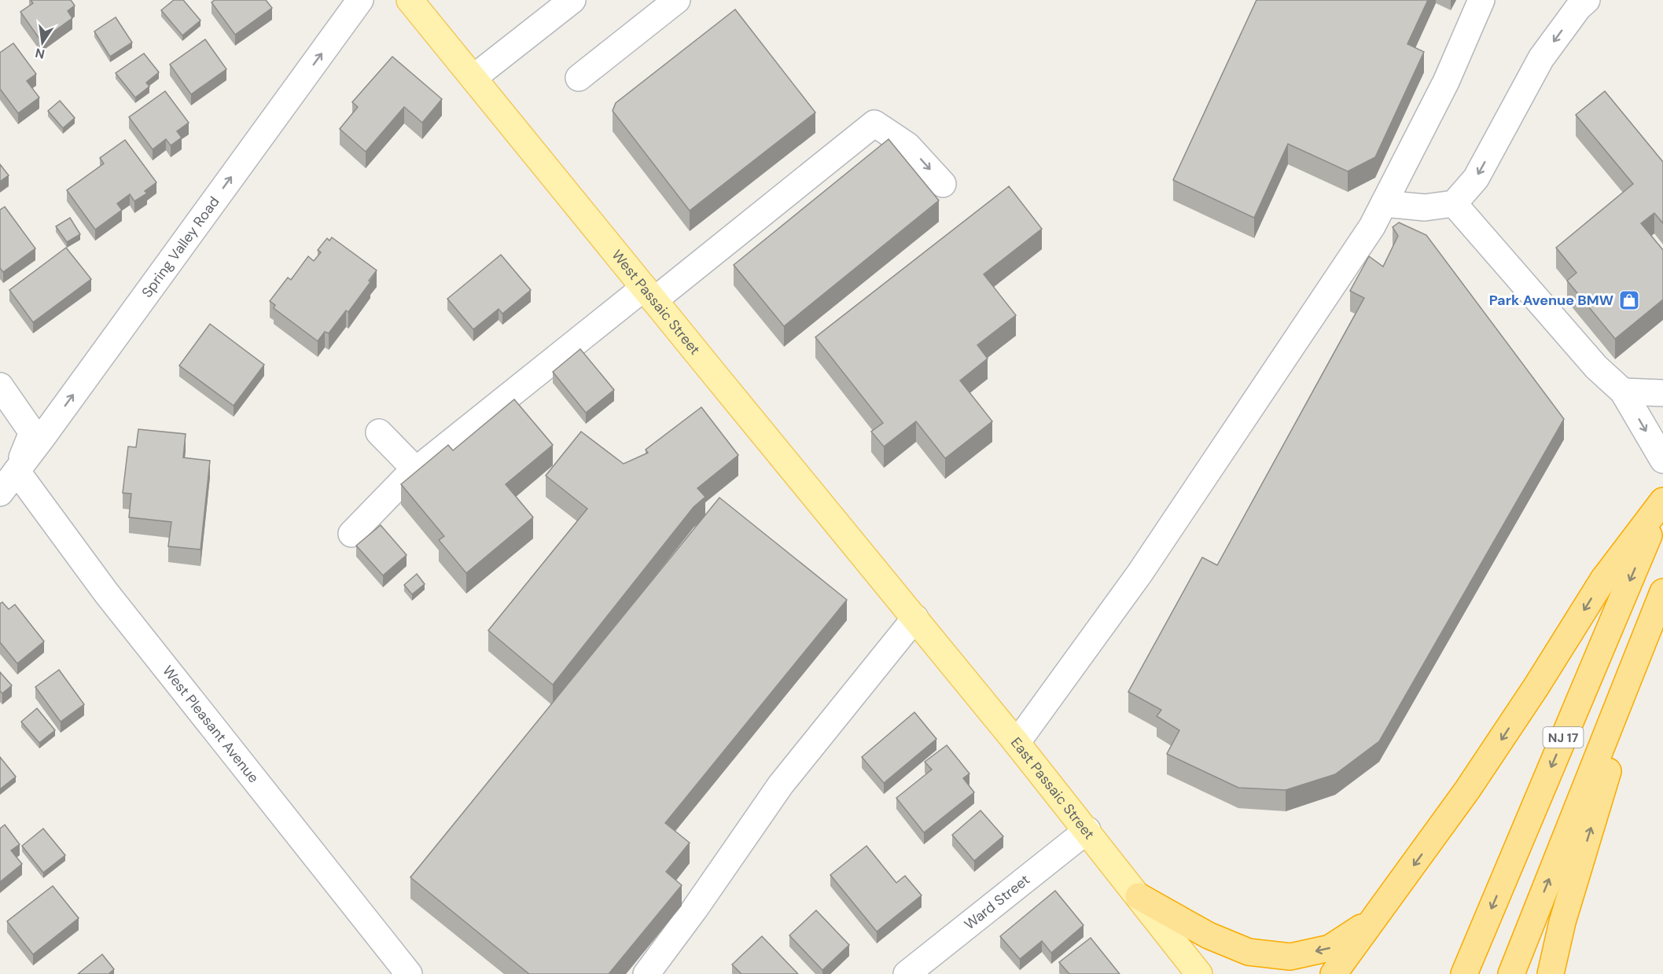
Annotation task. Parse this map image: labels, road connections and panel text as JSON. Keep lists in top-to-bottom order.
{
  "streets": {
    "highway": ["NJ 17"],
    "main road": ["West Passaic Street", "East Passaic Street"],
    "street": ["Spring Valley Road", "West Pleasant Avenue", "Ward Street"]
  },
  "crossings": [
    ["Spring Valley Road", "West Pleasant Avenue"],
    ["West Passaic Street", "East Passaic Street"],
    ["East Passaic Street", "Ward Street"]
  ],
  "one_way": ["Spring Valley Road"],
  "places": {
    "shop": ["Park Avenue BMW"]
  },
  "north": "bottom"
}
